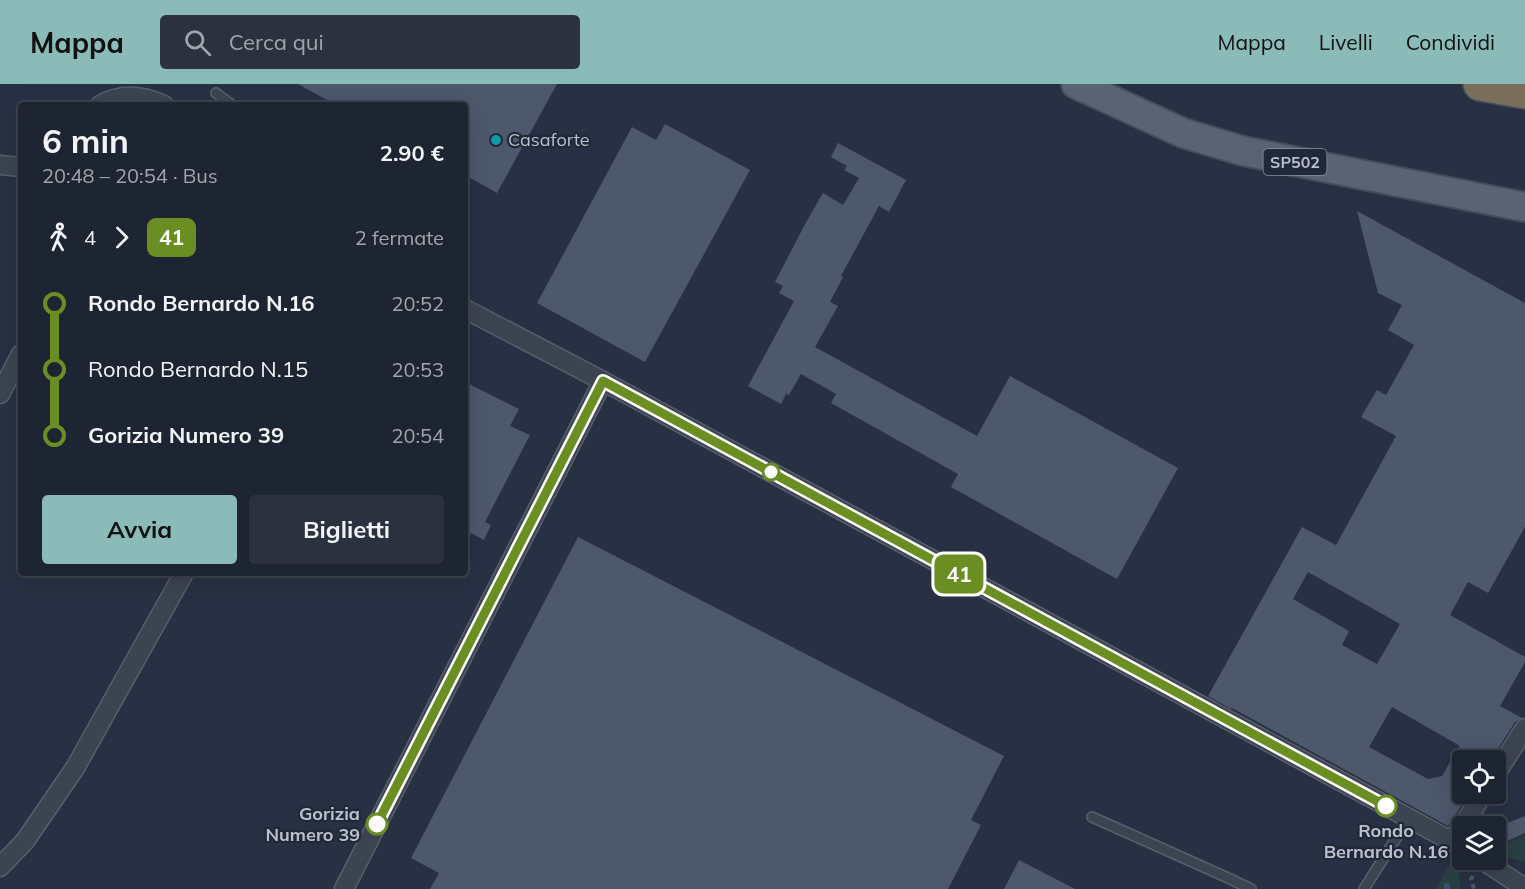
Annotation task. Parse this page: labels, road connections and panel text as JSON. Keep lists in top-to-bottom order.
{
  "streets": {
    "main road": ["SP502"]
  },
  "places": ["Casaforte", "Rondo Bernardo N.16", "Gorizia Numero 39"],
  "lines": ["bus line 41"],
  "page": {
    "header": "Mappa",
    "search": "Cerca qui",
    "nav": ["Mappa", "Livelli", "Condividi"],
    "on_map": "41",
    "heading": ["6 min", "20:48 – 20:54 · Bus", "2.90 €"],
    "legs": ["4", "41", "2 fermate"],
    "list": [
      {
        "name": "Rondo Bernardo N.16",
        "value": "20:52"
      },
      {
        "name": "Rondo Bernardo N.15",
        "value": "20:53"
      },
      {
        "name": "Gorizia Numero 39",
        "value": "20:54"
      }
    ],
    "buttons": ["Avvia", "Biglietti"]
  }
}
